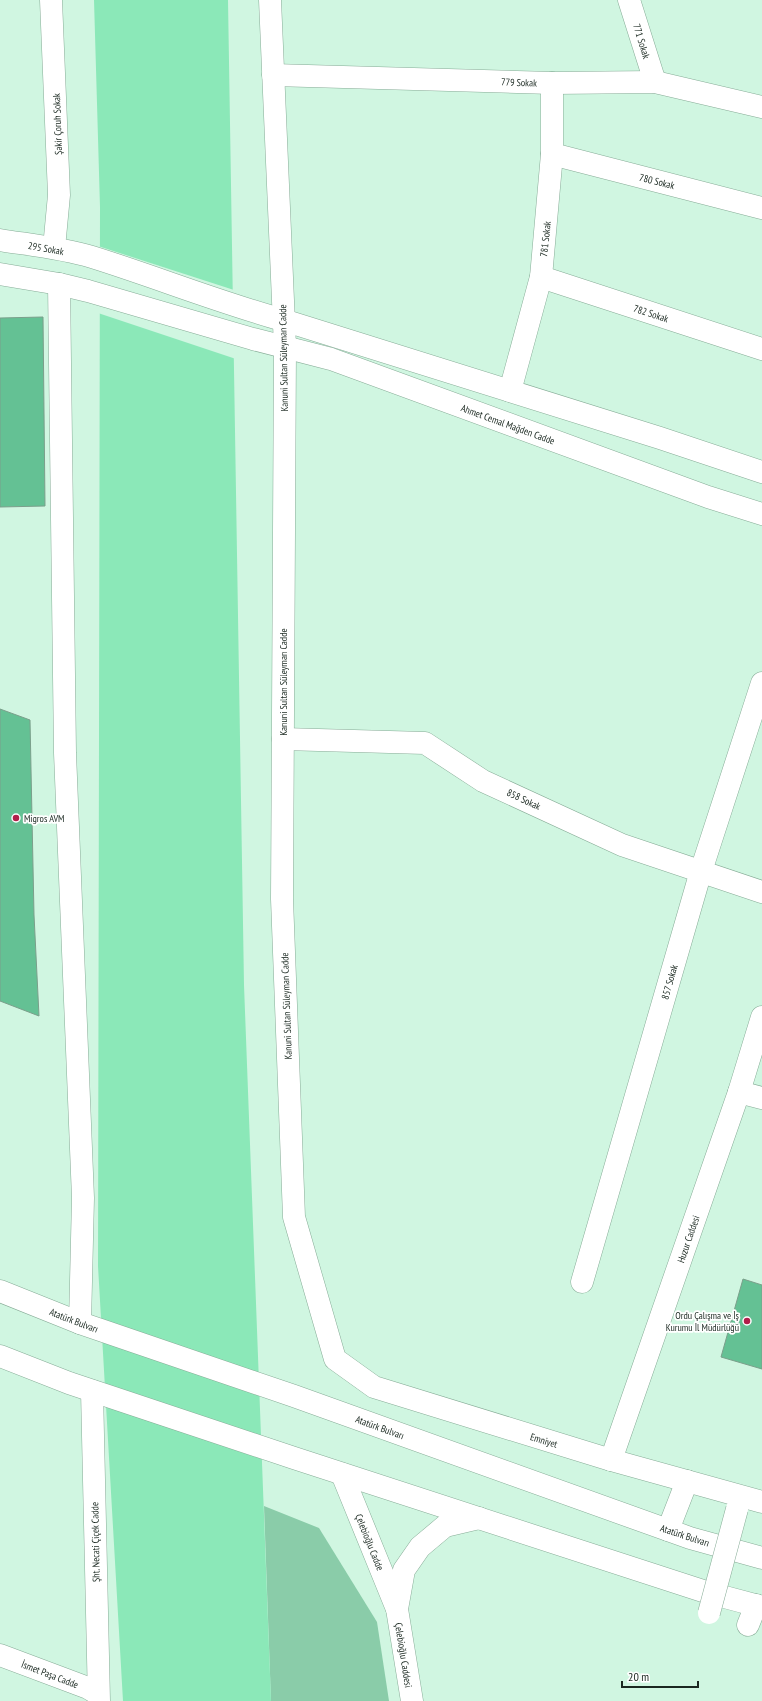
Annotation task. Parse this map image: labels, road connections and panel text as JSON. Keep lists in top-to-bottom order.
{
  "streets": {
    "main road": [
      "771 Sokak",
      "779 Sokak",
      "Şakir Çoruh Sokak",
      "780 Sokak",
      "781 Sokak",
      "295 Sokak",
      "782 Sokak",
      "Kanuni Sultan Süleyman Cadde",
      "Ahmet Cemal Mağden Cadde",
      "858 Sokak",
      "857 Sokak",
      "Huzur Caddesi",
      "Atatürk Bulvarı",
      "Emniyet",
      "Şht. Necati Çiçek Cadde",
      "Çelebioğlu Cadde",
      "Çelebioğlu Caddesi",
      "İsmet Paşa Cadde"
    ]
  },
  "crossings": [
    ["771 Sokak", "779 Sokak"],
    ["779 Sokak", "781 Sokak"],
    ["779 Sokak", "Kanuni Sultan Süleyman Cadde"],
    ["Şakir Çoruh Sokak", "295 Sokak"],
    ["780 Sokak", "781 Sokak"],
    ["781 Sokak", "782 Sokak"],
    ["295 Sokak", "Kanuni Sultan Süleyman Cadde"],
    ["Kanuni Sultan Süleyman Cadde", "Ahmet Cemal Mağden Cadde"],
    ["Kanuni Sultan Süleyman Cadde", "858 Sokak"],
    ["Kanuni Sultan Süleyman Cadde", "Emniyet"],
    ["858 Sokak", "857 Sokak"],
    ["Huzur Caddesi", "Emniyet"],
    ["Şht. Necati Çiçek Cadde", "İsmet Paşa Cadde"],
    ["Çelebioğlu Cadde", "Çelebioğlu Caddesi"]
  ],
  "places": ["Migros AVM", "Ordu Çalışma ve İş Kurumu İl Müdürlüğü"],
  "scale_bar": "20 m"
}
